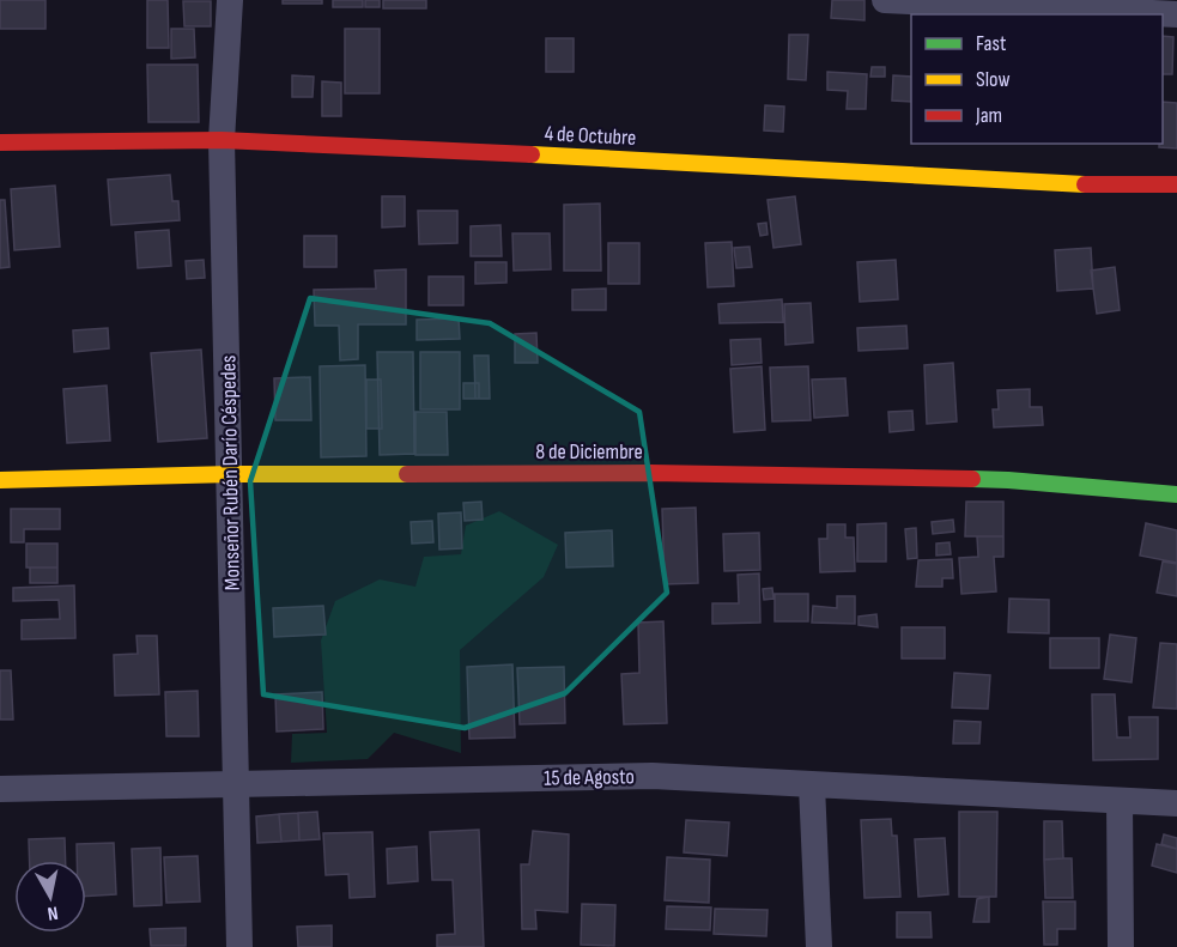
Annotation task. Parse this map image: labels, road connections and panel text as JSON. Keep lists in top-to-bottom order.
{
  "streets": {
    "street": [
      "4 de Octubre",
      "8 de Diciembre",
      "Monseñor Rubén Darío Céspedes",
      "15 de Agosto"
    ]
  },
  "crossings": [
    ["4 de Octubre", "Monseñor Rubén Darío Céspedes"],
    ["8 de Diciembre", "Monseñor Rubén Darío Céspedes"],
    ["Monseñor Rubén Darío Céspedes", "15 de Agosto"]
  ],
  "legend": ["Fast", "Slow", "Jam"],
  "north": "bottom"
}
